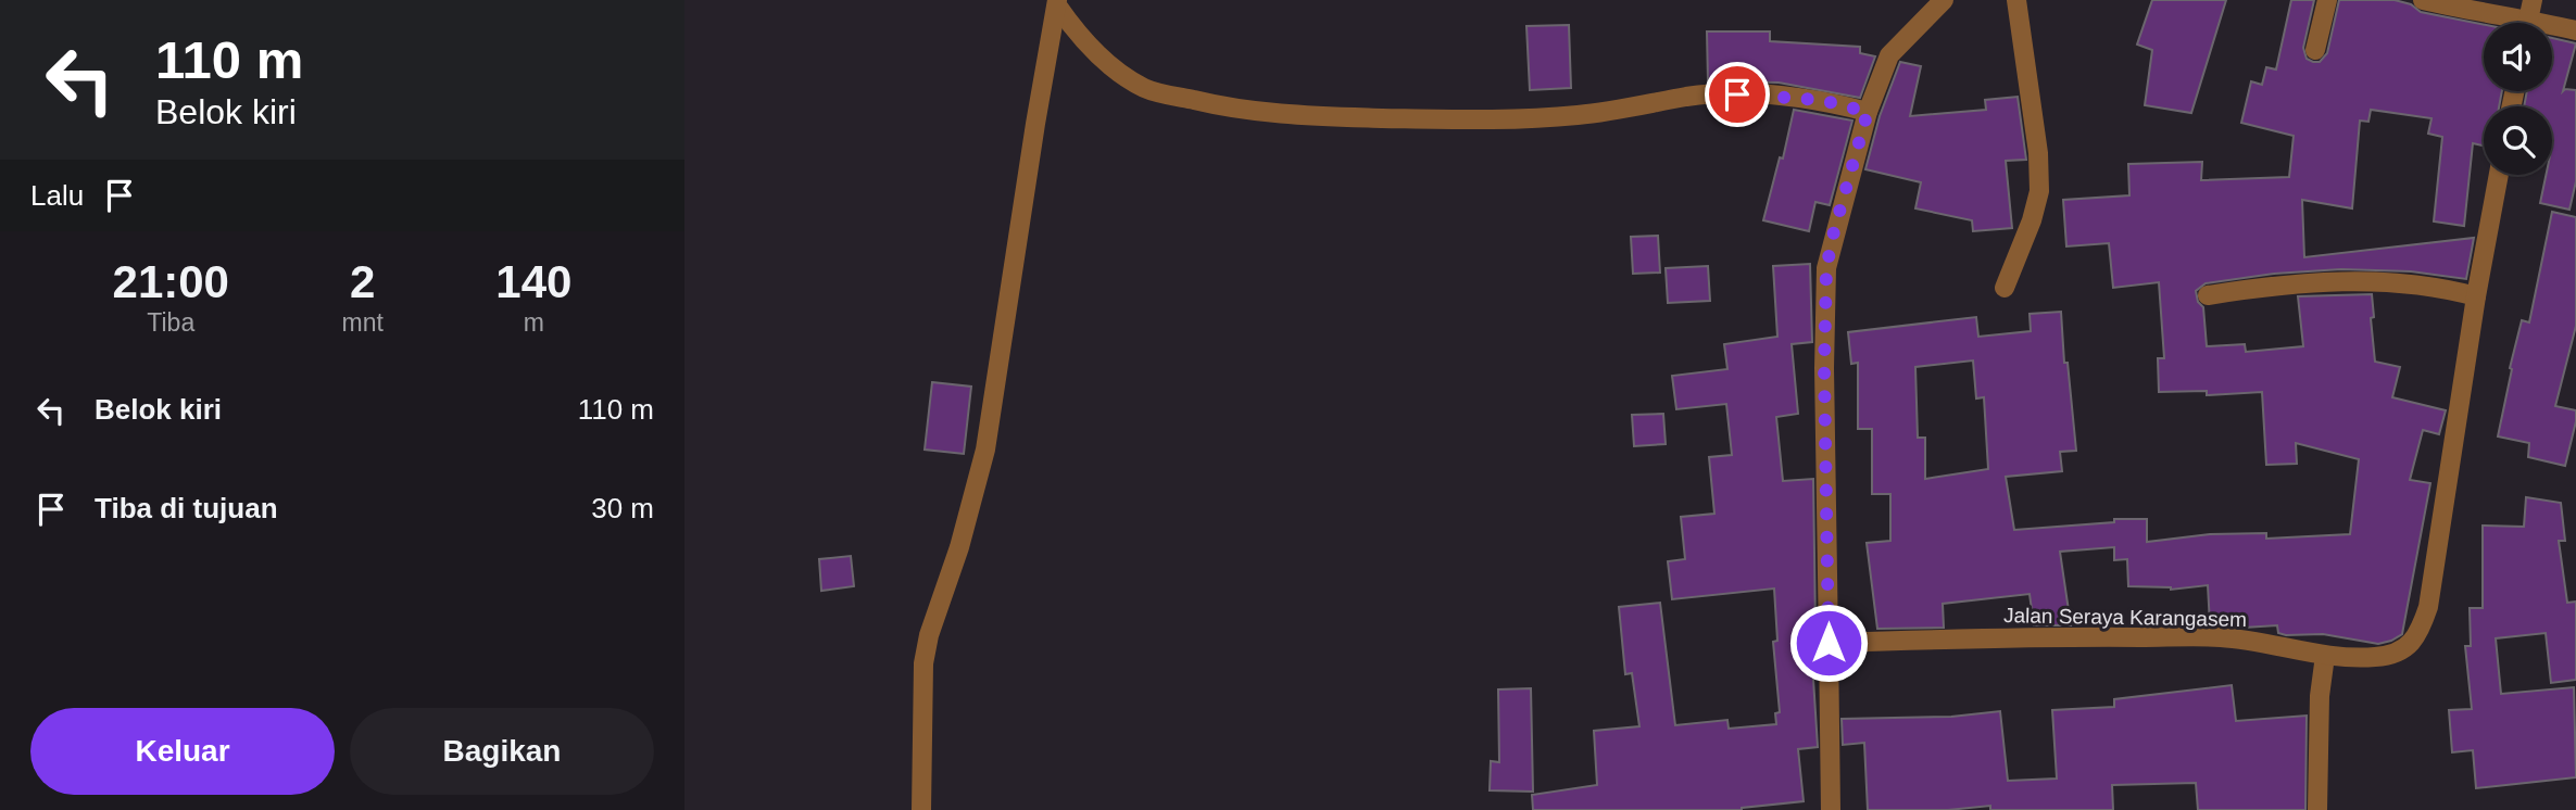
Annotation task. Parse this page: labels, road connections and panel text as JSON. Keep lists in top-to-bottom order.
{
  "streets": {
    "street": ["Jalan Seraya Karangasem"]
  },
  "page": {
    "turn": ["110 m", "Belok kiri"],
    "then": "Lalu",
    "eta": [
      "21:00",
      "Tiba",
      "2",
      "mnt",
      "140",
      "m"
    ],
    "list": [
      {
        "name": "Belok kiri",
        "value": "110 m"
      },
      {
        "name": "Tiba di tujuan",
        "value": "30 m"
      }
    ],
    "buttons": ["Keluar", "Bagikan"]
  }
}
